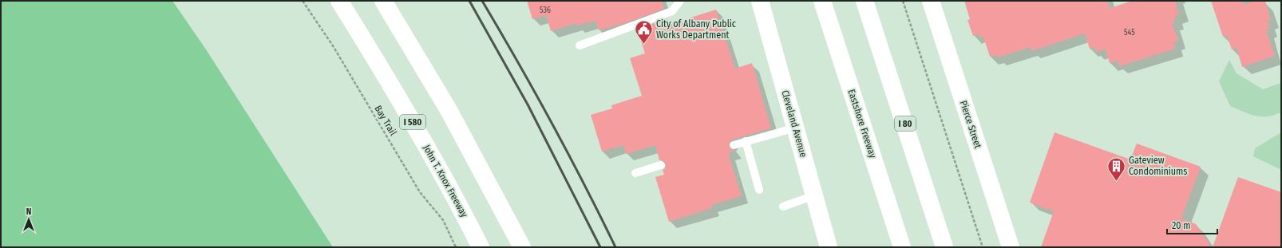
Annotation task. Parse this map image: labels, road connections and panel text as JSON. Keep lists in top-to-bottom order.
{
  "streets": {
    "main road": [
      "I 580",
      "Cleveland Avenue",
      "Eastshore Freeway",
      "I 80",
      "Pierce Street",
      "John T. Knox Freeway"
    ],
    "path": ["Bay Trail"]
  },
  "places": {
    "public building": ["City of Albany Public Works Department"],
    "building": ["Gateview Condominiums"]
  },
  "house_numbers": ["536", "545"],
  "scale_bar": "20 m",
  "north": "top"
}
